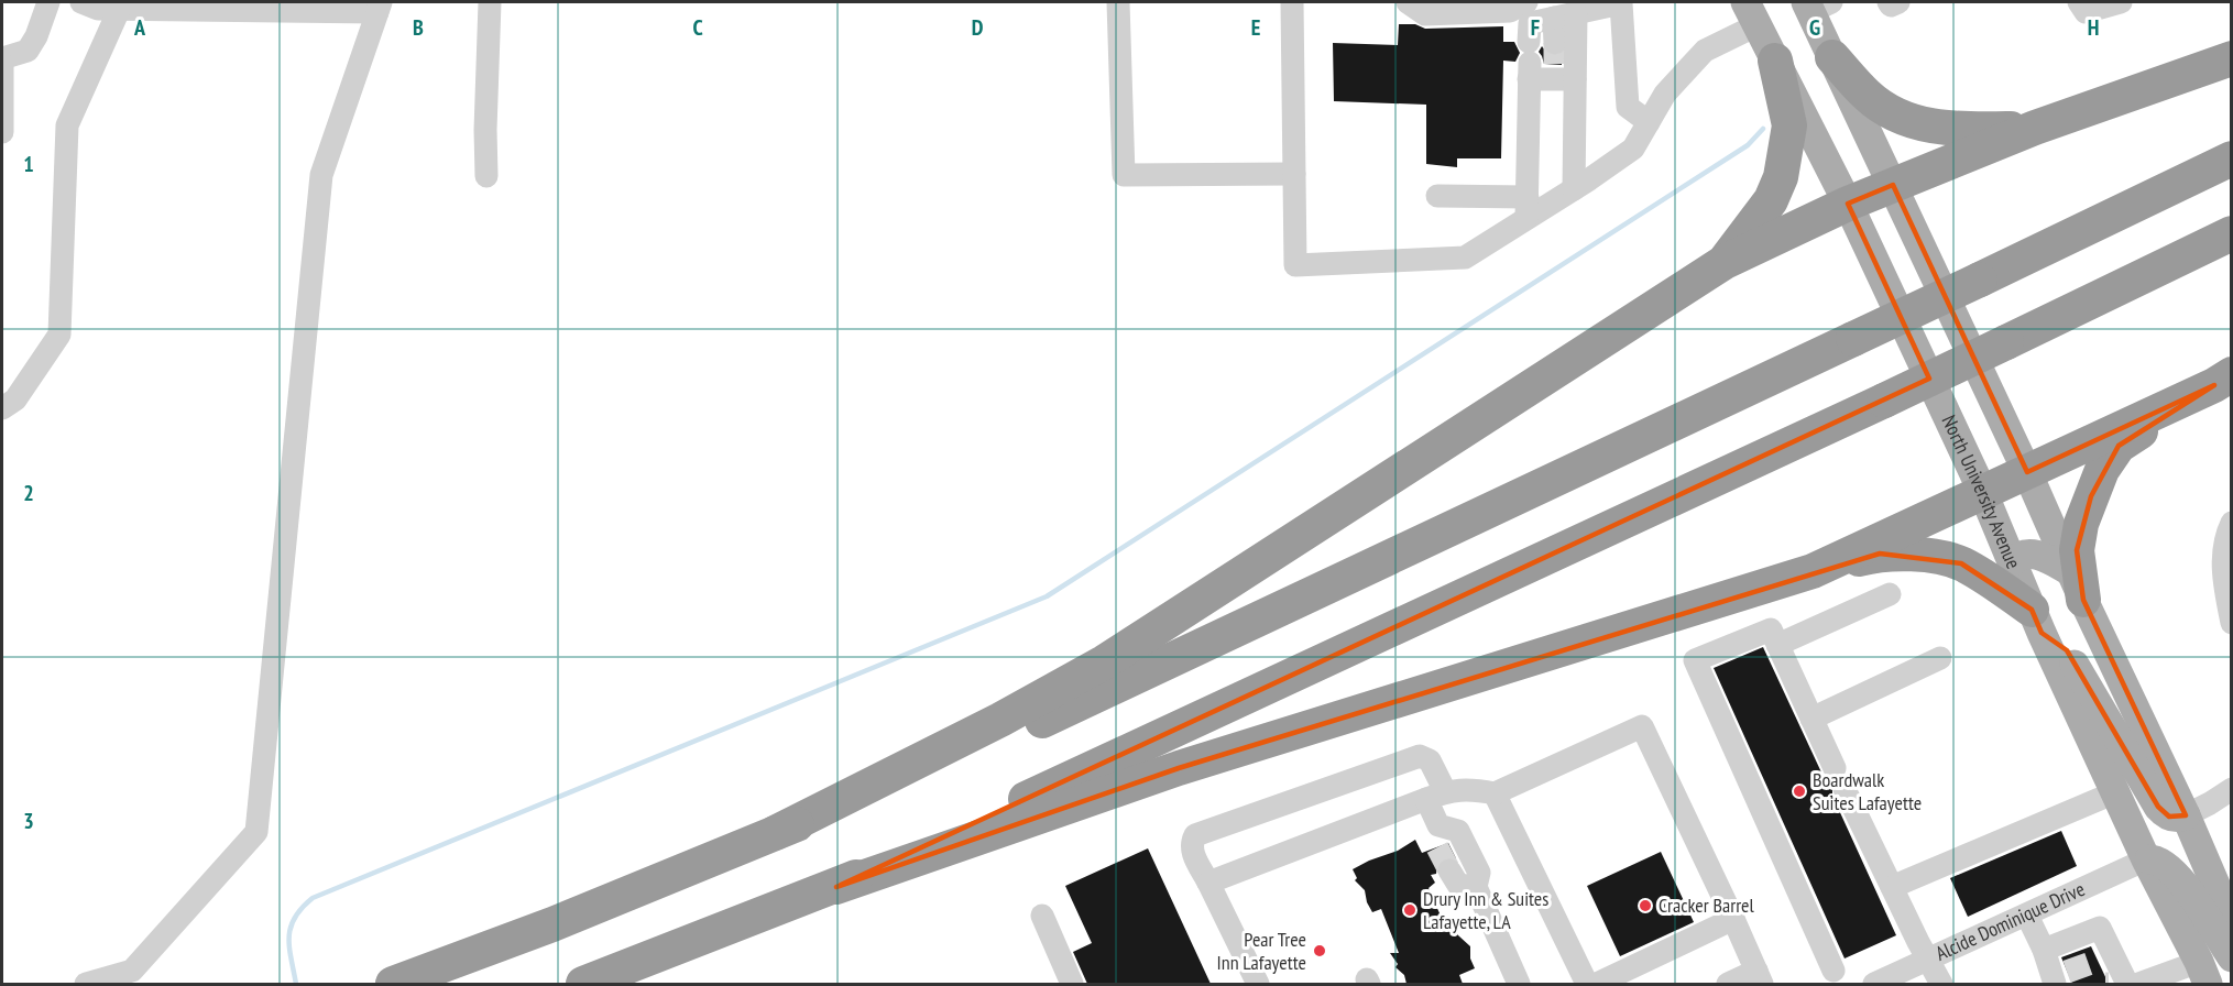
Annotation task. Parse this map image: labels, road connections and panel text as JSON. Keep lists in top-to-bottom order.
{
  "streets": {
    "main road": ["North University Avenue"],
    "street": ["Alcide Dominique Drive"]
  },
  "crossings": [
    ["North University Avenue", "Alcide Dominique Drive"]
  ],
  "places": [
    "Boardwalk Suites Lafayette",
    "Cracker Barrel",
    "Drury Inn & Suites Lafayette, LA",
    "Pear Tree Inn Lafayette"
  ],
  "grid": {
    "columns": [
      "A",
      "B",
      "C",
      "D",
      "E",
      "F",
      "G",
      "H"
    ],
    "rows": ["1", "2", "3"]
  }
}
